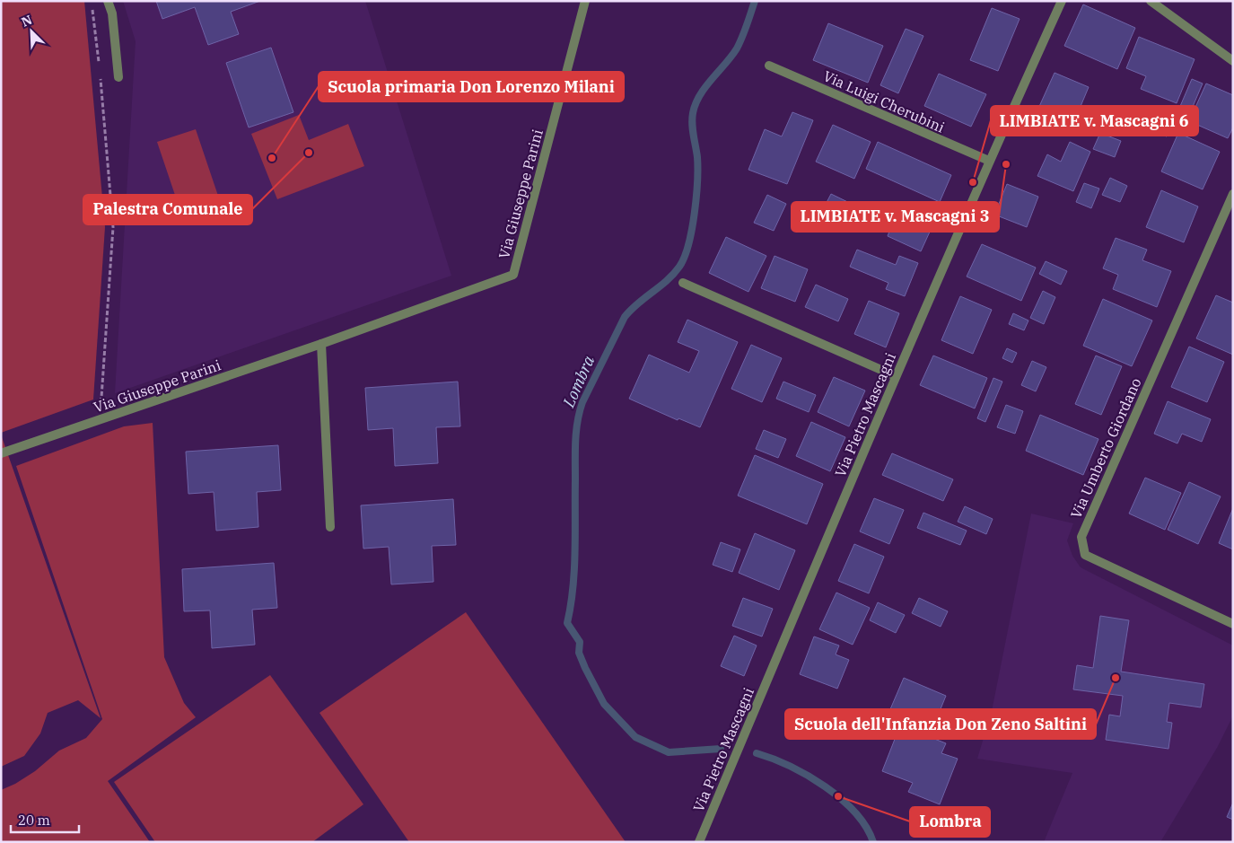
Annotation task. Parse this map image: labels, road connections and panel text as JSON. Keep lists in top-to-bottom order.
{
  "streets": {
    "street": [
      "Via Luigi Cherubini",
      "Via Giuseppe Parini",
      "Via Pietro Mascagni",
      "Via Umberto Giordano"
    ]
  },
  "crossings": [
    ["Via Luigi Cherubini", "Via Pietro Mascagni"]
  ],
  "water": ["Lombra"],
  "places": [
    "Palestra Comunale",
    "Scuola primaria Don Lorenzo Milani",
    "LIMBIATE v. Mascagni 3",
    "LIMBIATE v. Mascagni 6",
    "Scuola dell'Infanzia Don Zeno Saltini",
    "Lombra"
  ],
  "scale_bar": "20 m",
  "north": "top left"
}
